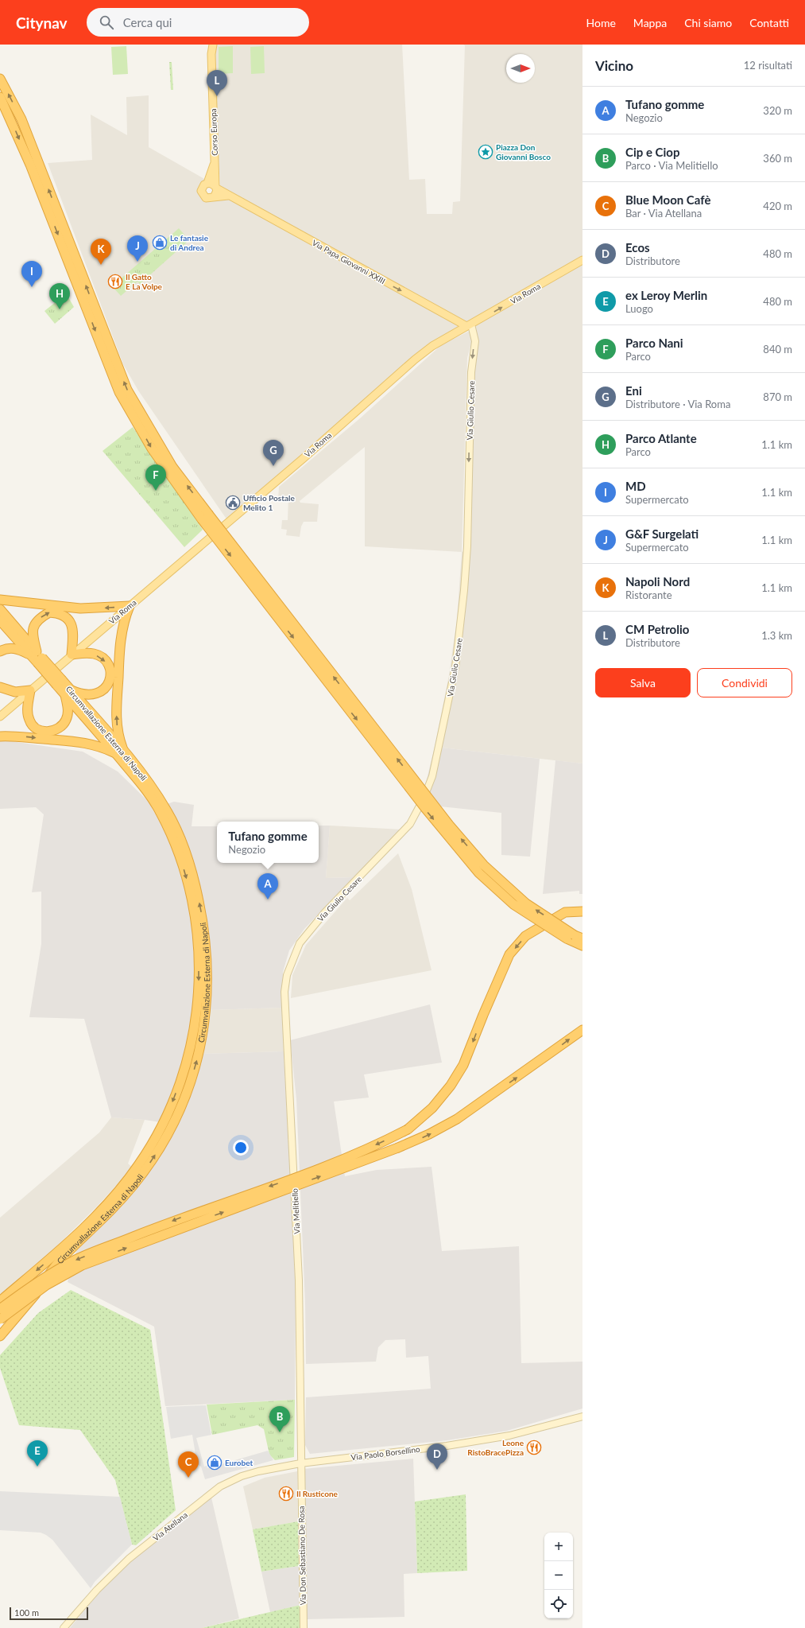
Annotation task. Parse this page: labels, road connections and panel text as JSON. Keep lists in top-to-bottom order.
{
  "streets": {
    "highway": ["Circumvallazione Esterna di Napoli"],
    "main road": ["Corso Europa", "Via Papa Giovanni XXIII", "Via Roma"],
    "street": [
      "Via Giulio Cesare",
      "Via Melitiello",
      "Via Paolo Borsellino",
      "Via Atellana",
      "Via Don Sebastiano De Rosa"
    ]
  },
  "crossings": [
    ["Corso Europa", "Via Papa Giovanni XXIII"],
    ["Via Papa Giovanni XXIII", "Via Roma"],
    ["Via Papa Giovanni XXIII", "Via Giulio Cesare"],
    ["Via Roma", "Via Giulio Cesare"],
    ["Via Giulio Cesare", "Via Melitiello"],
    ["Via Melitiello", "Via Paolo Borsellino"],
    ["Via Melitiello", "Via Atellana"],
    ["Via Melitiello", "Via Don Sebastiano De Rosa"],
    ["Via Paolo Borsellino", "Via Atellana"],
    ["Via Paolo Borsellino", "Via Don Sebastiano De Rosa"],
    ["Via Atellana", "Via Don Sebastiano De Rosa"]
  ],
  "one_way": ["Via Papa Giovanni XXIII", "Via Giulio Cesare"],
  "places": {
    "place": ["Piazza Don Giovanni Bosco"],
    "shop": ["Le fantasie di Andrea", "Eurobet"],
    "restaurant": ["Il Gatto E La Volpe", "Leone RistoBracePizza", "Il Rusticone"],
    "public building": ["Ufficio Postale Melito 1"]
  },
  "scale_bar": "100 m",
  "north": "right",
  "page": {
    "header": "Citynav",
    "search": "Cerca qui",
    "nav": [
      "Home",
      "Mappa",
      "Chi siamo",
      "Contatti"
    ],
    "heading": ["Vicino", "12 risultati"],
    "pins": [
      "L",
      "J",
      "K",
      "I",
      "H",
      "G",
      "F",
      "A",
      "B",
      "E",
      "D",
      "C"
    ],
    "list": [
      {
        "mark": "A",
        "name": "Tufano gomme",
        "note": "Negozio",
        "value": "320 m"
      },
      {
        "mark": "B",
        "name": "Cip e Ciop",
        "note": "Parco · Via Melitiello",
        "value": "360 m"
      },
      {
        "mark": "C",
        "name": "Blue Moon Cafè",
        "note": "Bar · Via Atellana",
        "value": "420 m"
      },
      {
        "mark": "D",
        "name": "Ecos",
        "note": "Distributore",
        "value": "480 m"
      },
      {
        "mark": "E",
        "name": "ex Leroy Merlin",
        "note": "Luogo",
        "value": "480 m"
      },
      {
        "mark": "F",
        "name": "Parco Nani",
        "note": "Parco",
        "value": "840 m"
      },
      {
        "mark": "G",
        "name": "Eni",
        "note": "Distributore · Via Roma",
        "value": "870 m"
      },
      {
        "mark": "H",
        "name": "Parco Atlante",
        "note": "Parco",
        "value": "1.1 km"
      },
      {
        "mark": "I",
        "name": "MD",
        "note": "Supermercato",
        "value": "1.1 km"
      },
      {
        "mark": "J",
        "name": "G&F Surgelati",
        "note": "Supermercato",
        "value": "1.1 km"
      },
      {
        "mark": "K",
        "name": "Napoli Nord",
        "note": "Ristorante",
        "value": "1.1 km"
      },
      {
        "mark": "L",
        "name": "CM Petrolio",
        "note": "Distributore",
        "value": "1.3 km"
      }
    ],
    "buttons": ["Salva", "Condividi"],
    "popup": ["Tufano gomme", "Negozio"],
    "map_buttons": ["+", "−"],
    "scale": "100 m"
  }
}
